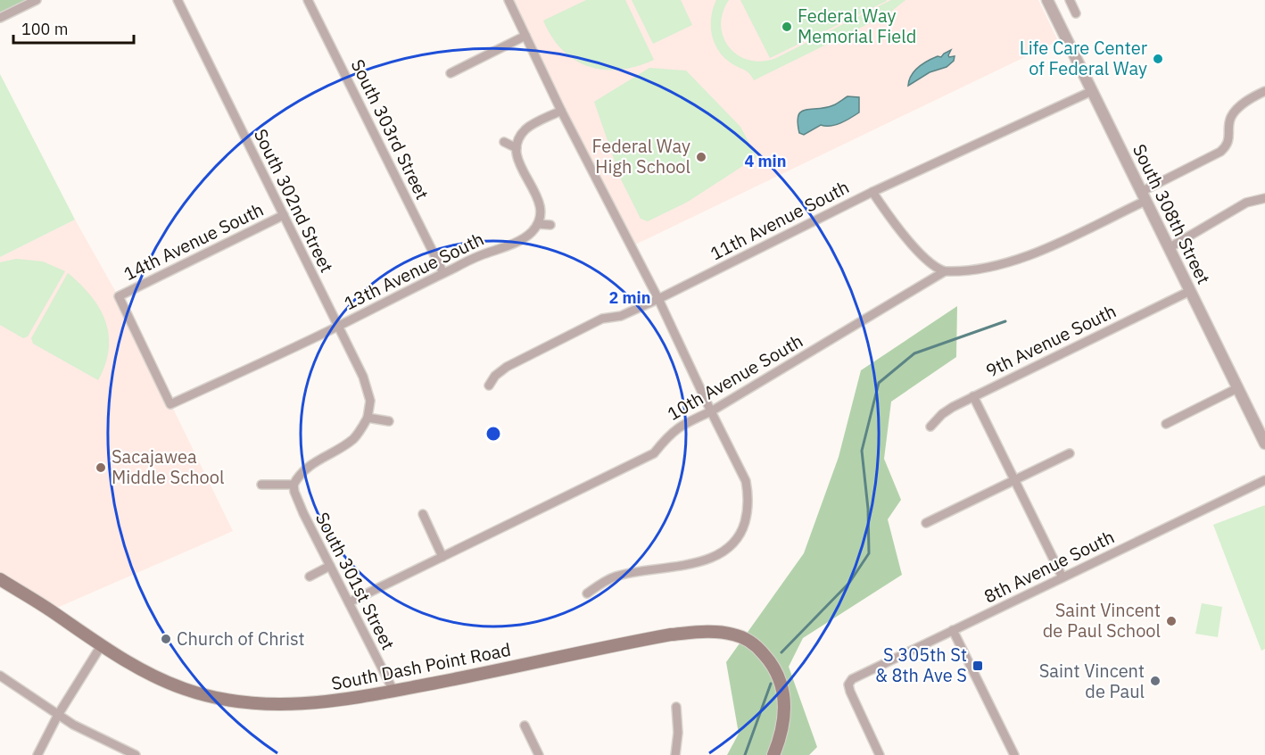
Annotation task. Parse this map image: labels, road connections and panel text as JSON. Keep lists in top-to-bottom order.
{
  "streets": {
    "main road": ["South Dash Point Road"],
    "street": [
      "South 303rd Street",
      "South 302nd Street",
      "South 308th Street",
      "11th Avenue South",
      "14th Avenue South",
      "13th Avenue South",
      "9th Avenue South",
      "10th Avenue South",
      "8th Avenue South",
      "South 301st Street"
    ]
  },
  "crossings": [
    ["South 303rd Street", "13th Avenue South"],
    ["South 302nd Street", "14th Avenue South"],
    ["South 302nd Street", "13th Avenue South"],
    ["South 308th Street", "11th Avenue South"],
    ["South 308th Street", "9th Avenue South"],
    ["South 308th Street", "10th Avenue South"],
    ["14th Avenue South", "13th Avenue South"],
    ["10th Avenue South", "South 301st Street"],
    ["South 301st Street", "South Dash Point Road"]
  ],
  "places": {
    "other": [
      "Federal Way Memorial Field",
      "Life Care Center of Federal Way",
      "Federal Way High School",
      "Sacajawea Middle School",
      "Saint Vincent de Paul School",
      "Church of Christ",
      "Saint Vincent de Paul"
    ],
    "transit": ["S 305th St & 8th Ave S"]
  },
  "scale_bar": "100 m",
  "rings": ["4 min", "2 min"]
}
